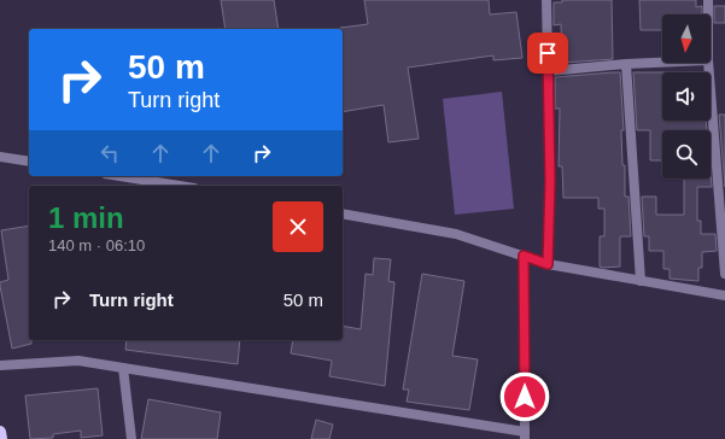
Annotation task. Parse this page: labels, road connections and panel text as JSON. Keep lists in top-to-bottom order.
{
  "north": "bottom",
  "page": {
    "turn": ["50 m", "Turn right"],
    "heading": ["1 min", "140 m · 06:10"],
    "list": [
      {
        "name": "Turn right",
        "value": "50 m"
      }
    ]
  }
}
